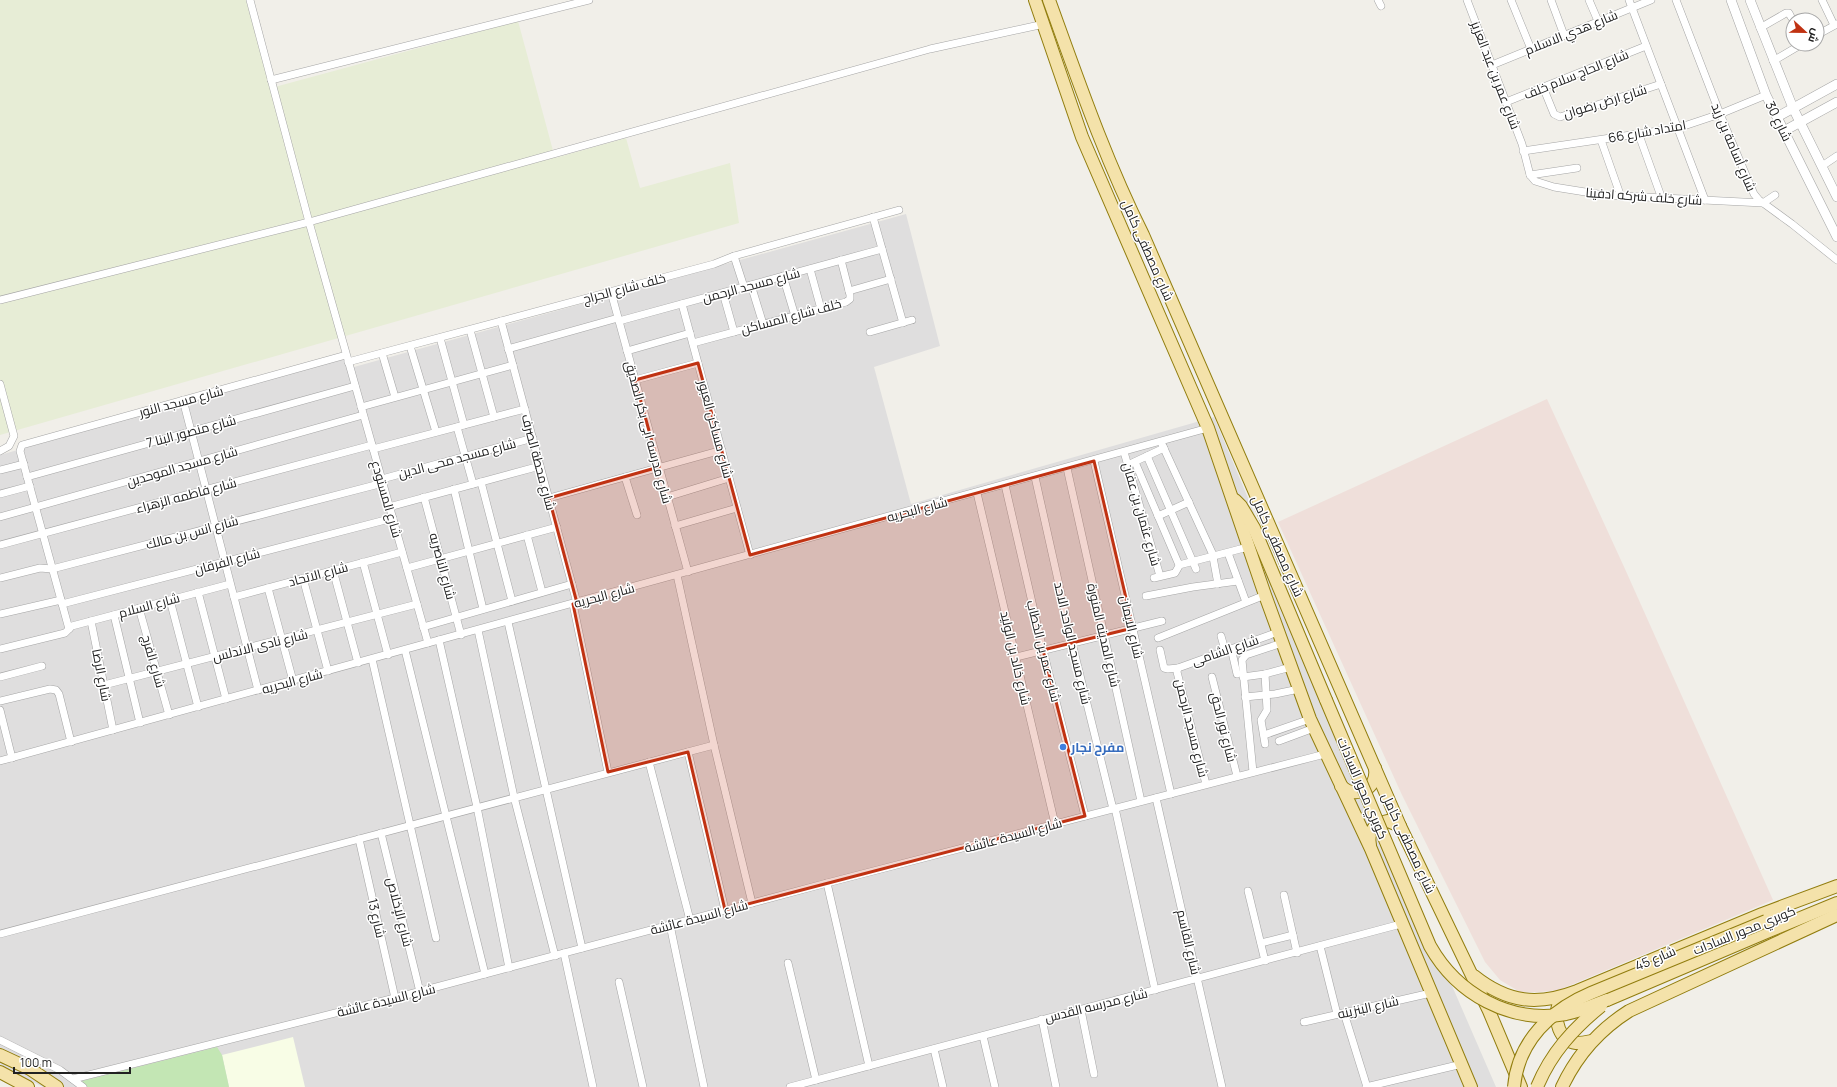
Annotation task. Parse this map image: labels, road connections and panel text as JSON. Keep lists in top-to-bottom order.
{
  "streets": {
    "main road": ["شارع مصطفى كامل", "كوبري محور السادات", "شارع 45"],
    "street": [
      "شارع هدي الاسلام",
      "شارع الحاج سلام خلف",
      "شارع عمر بن عبد العزيز",
      "شارع ارض رضوان",
      "شارع 30",
      "امتداد شارع 66",
      "شارع أسامة بن زيد",
      "شارع خلف شركه ادفينا",
      "شارع مسجد الرحمن",
      "خلف شارع الجراج",
      "خلف شارع المساكن",
      "شارع مسجد النور",
      "شارع مساكن العبور",
      "شارع منصور البنا 7",
      "شارع مدرسه ابى بكر الصديق",
      "شارع مسجد محى الدين",
      "شارع محطة الصرف",
      "شارع مسجد الموحدين",
      "شارع فاطمه الزهراء",
      "شارع المستودع",
      "شارع البحريه",
      "شارع عثمان بن عفان",
      "شارع انس بن مالك",
      "شارع الفرقان",
      "شارع الناصريه",
      "شارع الاتحاد",
      "شارع السلام",
      "شارع الايمان",
      "شارع المدينه المنورة",
      "شارع مسجد الواحد الاحد",
      "شارع نادى الاندلس",
      "شارع الشامى",
      "شارع عمر بن الخطاب",
      "شارع خالد بن الوليد",
      "شارع الفرج",
      "شارع الرضا",
      "شارع نور الحق",
      "شارع السيدة عائشة",
      "شارع الإخلاص",
      "شارع 13",
      "شارع القاسم",
      "شارع مدرسه القدس",
      "شارع البنزينه"
    ]
  },
  "crossings": [
    ["شارع هدي الاسلام", "شارع عمر بن عبد العزيز"],
    ["شارع الحاج سلام خلف", "شارع عمر بن عبد العزيز"],
    ["شارع الحاج سلام خلف", "شارع ارض رضوان"],
    ["شارع عمر بن عبد العزيز", "امتداد شارع 66"],
    ["شارع 30", "امتداد شارع 66"],
    ["امتداد شارع 66", "شارع أسامة بن زيد"],
    ["شارع أسامة بن زيد", "شارع خلف شركه ادفينا"],
    ["شارع مصطفى كامل", "شارع البحريه"],
    ["شارع مصطفى كامل", "شارع الشامى"],
    ["شارع مصطفى كامل", "كوبري محور السادات"],
    ["شارع مصطفى كامل", "شارع السيدة عائشة"],
    ["شارع مصطفى كامل", "شارع 45"],
    ["شارع مصطفى كامل", "شارع مدرسه القدس"],
    ["شارع مصطفى كامل", "شارع البنزينه"],
    ["شارع مسجد الرحمن", "خلف شارع المساكن"],
    ["شارع مسجد الرحمن", "شارع مساكن العبور"],
    ["شارع مسجد الرحمن", "شارع مدرسه ابى بكر الصديق"],
    ["شارع مسجد الرحمن", "شارع محطة الصرف"],
    ["شارع مسجد الرحمن", "شارع الشامى"],
    ["شارع مسجد الرحمن", "شارع السيدة عائشة"],
    ["خلف شارع الجراج", "شارع مسجد النور"],
    ["خلف شارع الجراج", "شارع مدرسه ابى بكر الصديق"],
    ["خلف شارع الجراج", "شارع محطة الصرف"],
    ["خلف شارع الجراج", "شارع المستودع"],
    ["خلف شارع المساكن", "شارع مساكن العبور"],
    ["شارع مسجد النور", "شارع المستودع"],
    ["شارع مساكن العبور", "شارع البحريه"],
    ["شارع منصور البنا 7", "شارع المستودع"],
    ["شارع مدرسه ابى بكر الصديق", "شارع البحريه"],
    ["شارع مسجد محى الدين", "شارع محطة الصرف"],
    ["شارع مسجد محى الدين", "شارع المستودع"],
    ["شارع مسجد محى الدين", "شارع انس بن مالك"],
    ["شارع محطة الصرف", "شارع فاطمه الزهراء"],
    ["شارع محطة الصرف", "شارع البحريه"],
    ["شارع مسجد الموحدين", "شارع المستودع"],
    ["شارع فاطمه الزهراء", "شارع المستودع"],
    ["شارع المستودع", "شارع البحريه"],
    ["شارع المستودع", "شارع انس بن مالك"],
    ["شارع المستودع", "شارع الفرقان"],
    ["شارع المستودع", "شارع الاتحاد"],
    ["شارع المستودع", "شارع نادى الاندلس"],
    ["شارع البحريه", "شارع عثمان بن عفان"],
    ["شارع البحريه", "شارع الناصريه"],
    ["شارع البحريه", "شارع الايمان"],
    ["شارع البحريه", "شارع المدينه المنورة"],
    ["شارع البحريه", "شارع مسجد الواحد الاحد"],
    ["شارع البحريه", "شارع عمر بن الخطاب"],
    ["شارع البحريه", "شارع خالد بن الوليد"],
    ["شارع البحريه", "شارع الفرج"],
    ["شارع البحريه", "شارع الرضا"],
    ["شارع السلام", "شارع الفرج"],
    ["شارع السلام", "شارع الرضا"],
    ["شارع الايمان", "شارع السيدة عائشة"],
    ["شارع المدينه المنورة", "شارع السيدة عائشة"],
    ["شارع مسجد الواحد الاحد", "شارع السيدة عائشة"],
    ["شارع مسجد الواحد الاحد", "شارع مدرسه القدس"],
    ["شارع نادى الاندلس", "شارع الفرج"],
    ["شارع نادى الاندلس", "شارع الرضا"],
    ["شارع عمر بن الخطاب", "شارع السيدة عائشة"],
    ["شارع خالد بن الوليد", "شارع السيدة عائشة"],
    ["شارع نور الحق", "شارع السيدة عائشة"],
    ["كوبري محور السادات", "شارع 45"],
    ["شارع السيدة عائشة", "شارع الإخلاص"],
    ["شارع السيدة عائشة", "شارع 13"],
    ["شارع السيدة عائشة", "شارع القاسم"],
    ["شارع القاسم", "شارع مدرسه القدس"]
  ],
  "places": ["مفرح نجار"],
  "scale_bar": "100 m",
  "north": "right"
}
